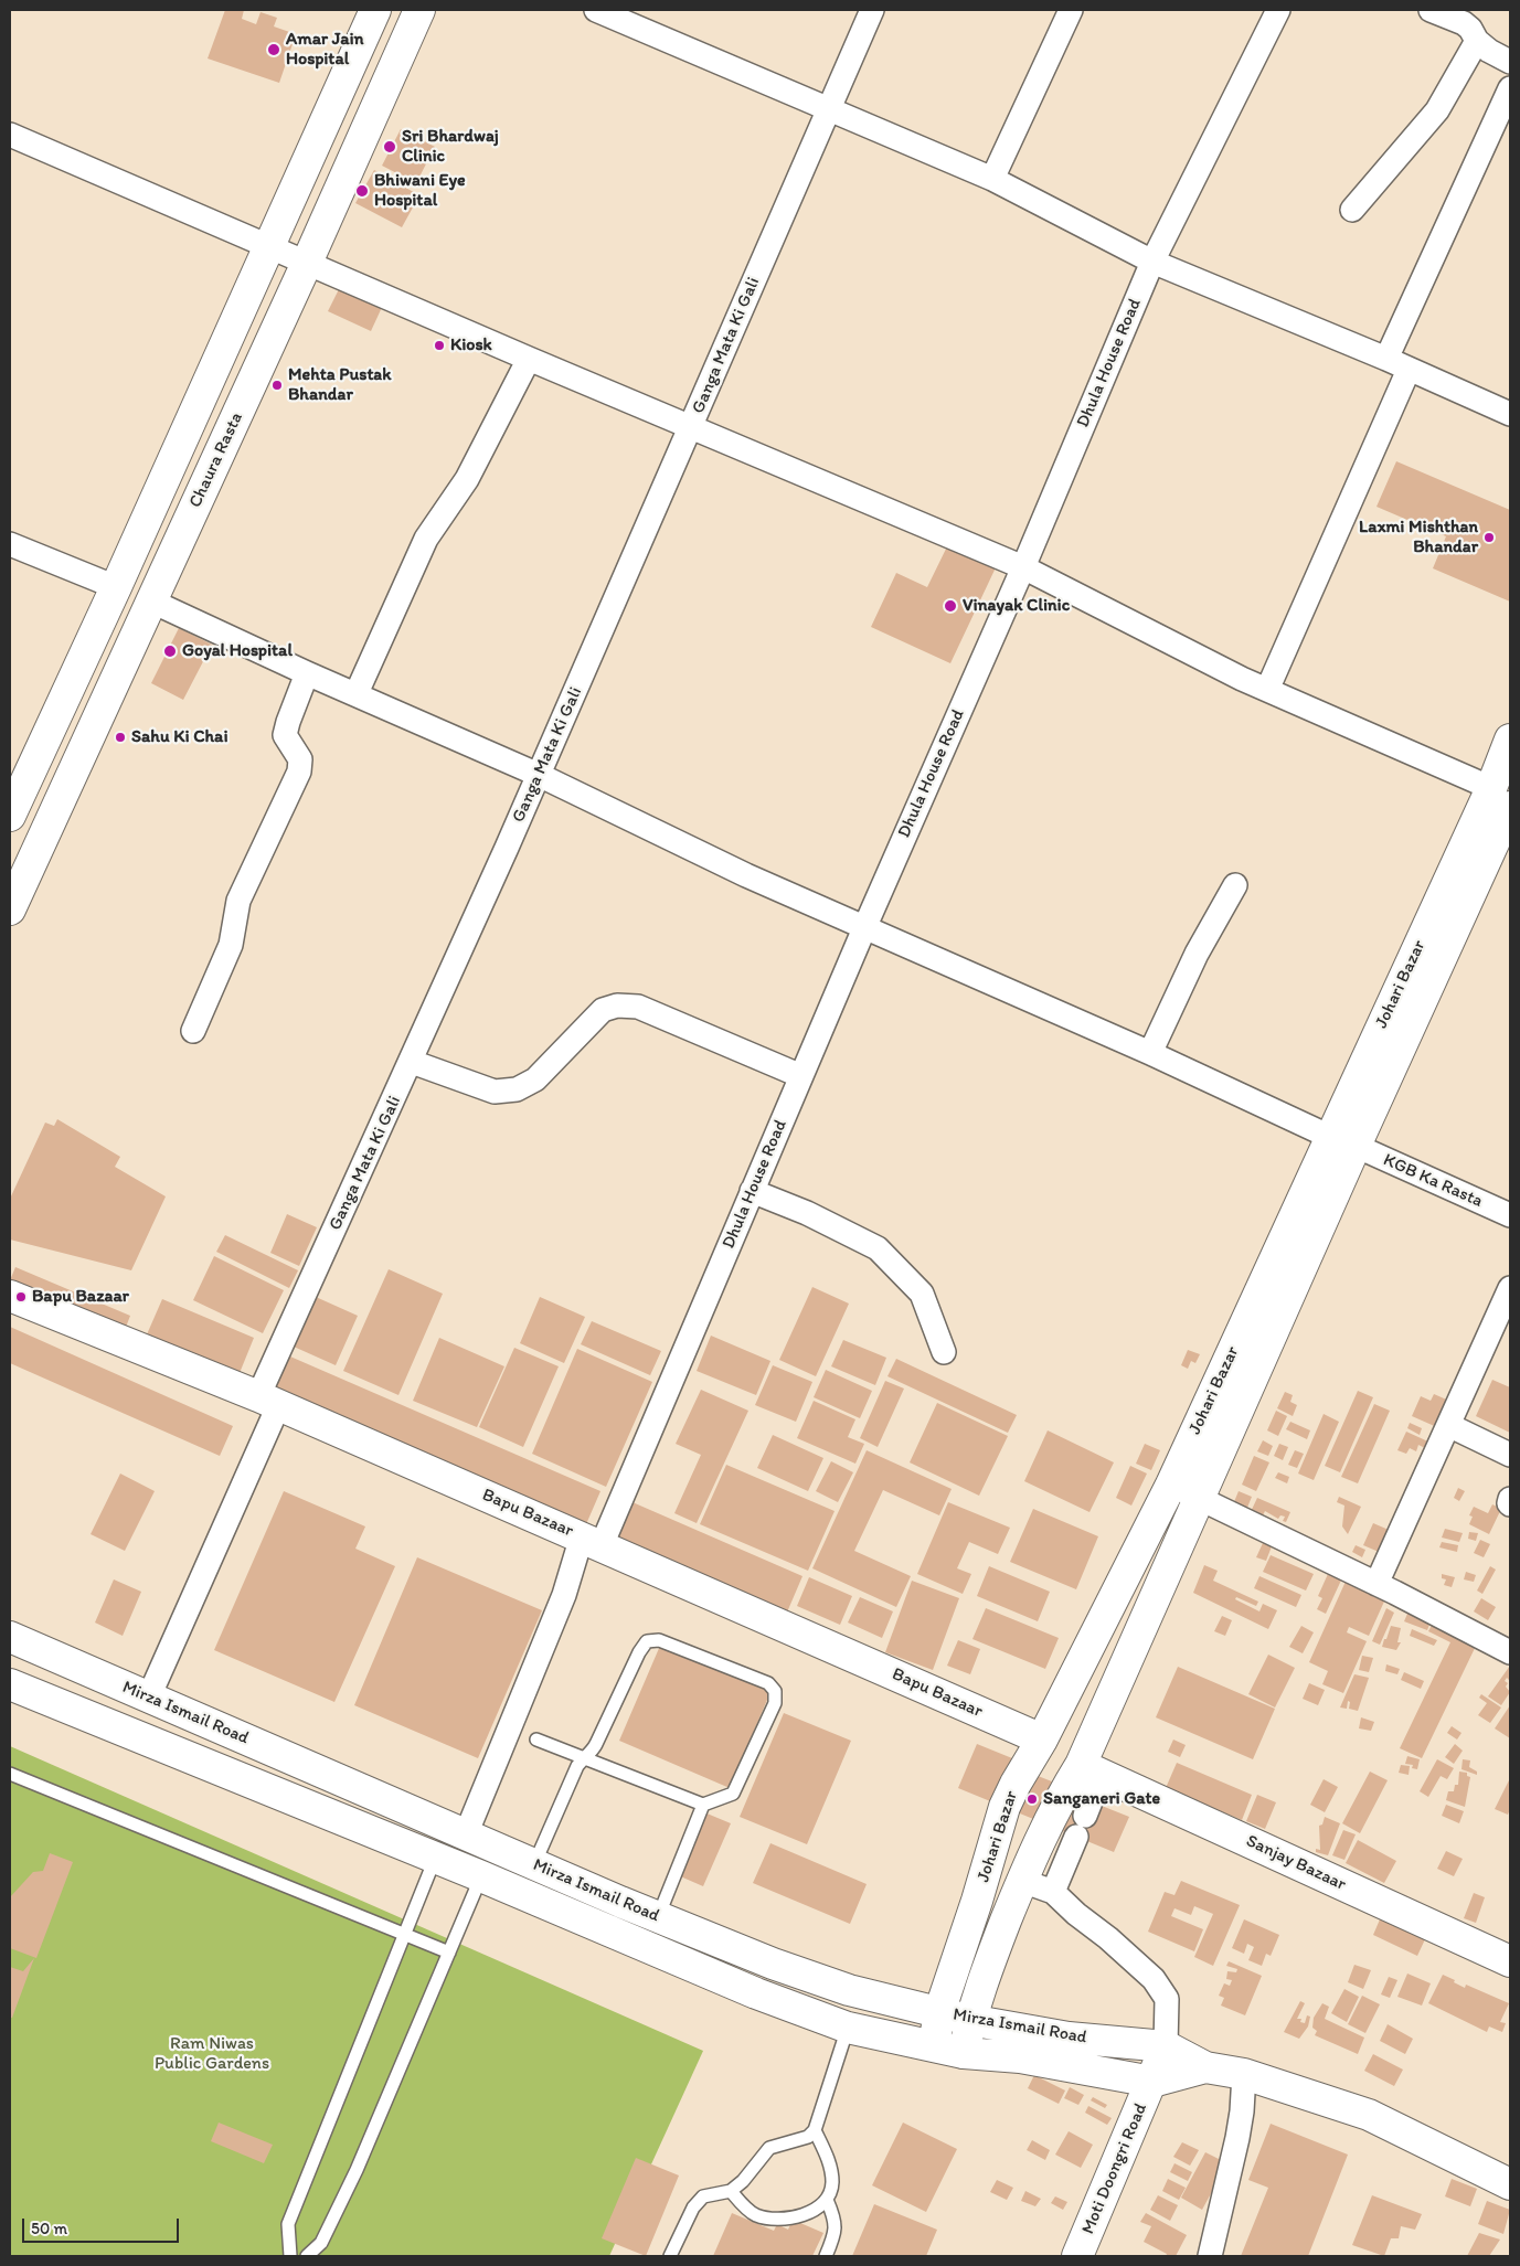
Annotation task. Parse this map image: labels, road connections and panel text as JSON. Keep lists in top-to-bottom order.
{
  "streets": {
    "main road": [
      "Chaura Rasta",
      "Johari Bazar",
      "Bapu Bazaar",
      "Mirza Ismail Road",
      "Sanjay Bazaar",
      "Moti Doongri Road"
    ],
    "street": ["Ganga Mata Ki Gali", "Dhula House Road", "KGB Ka Rasta"]
  },
  "crossings": [
    ["Ganga Mata Ki Gali", "KGB Ka Rasta"],
    ["Ganga Mata Ki Gali", "Bapu Bazaar"],
    ["Ganga Mata Ki Gali", "Mirza Ismail Road"],
    ["Dhula House Road", "KGB Ka Rasta"],
    ["Dhula House Road", "Bapu Bazaar"],
    ["Dhula House Road", "Mirza Ismail Road"],
    ["Chaura Rasta", "KGB Ka Rasta"],
    ["Johari Bazar", "KGB Ka Rasta"],
    ["Johari Bazar", "Bapu Bazaar"],
    ["Johari Bazar", "Mirza Ismail Road"],
    ["Johari Bazar", "Sanjay Bazaar"],
    ["Mirza Ismail Road", "Moti Doongri Road"]
  ],
  "parks": ["Ram Niwas Public Gardens"],
  "places": [
    "Amar Jain Hospital",
    "Sri Bhardwaj Clinic",
    "Bhiwani Eye Hospital",
    "Kiosk",
    "Mehta Pustak Bhandar",
    "Laxmi Mishthan Bhandar",
    "Vinayak Clinic",
    "Goyal Hospital",
    "Sahu Ki Chai",
    "Bapu Bazaar",
    "Sanganeri Gate"
  ],
  "scale_bar": "50 m"
}
